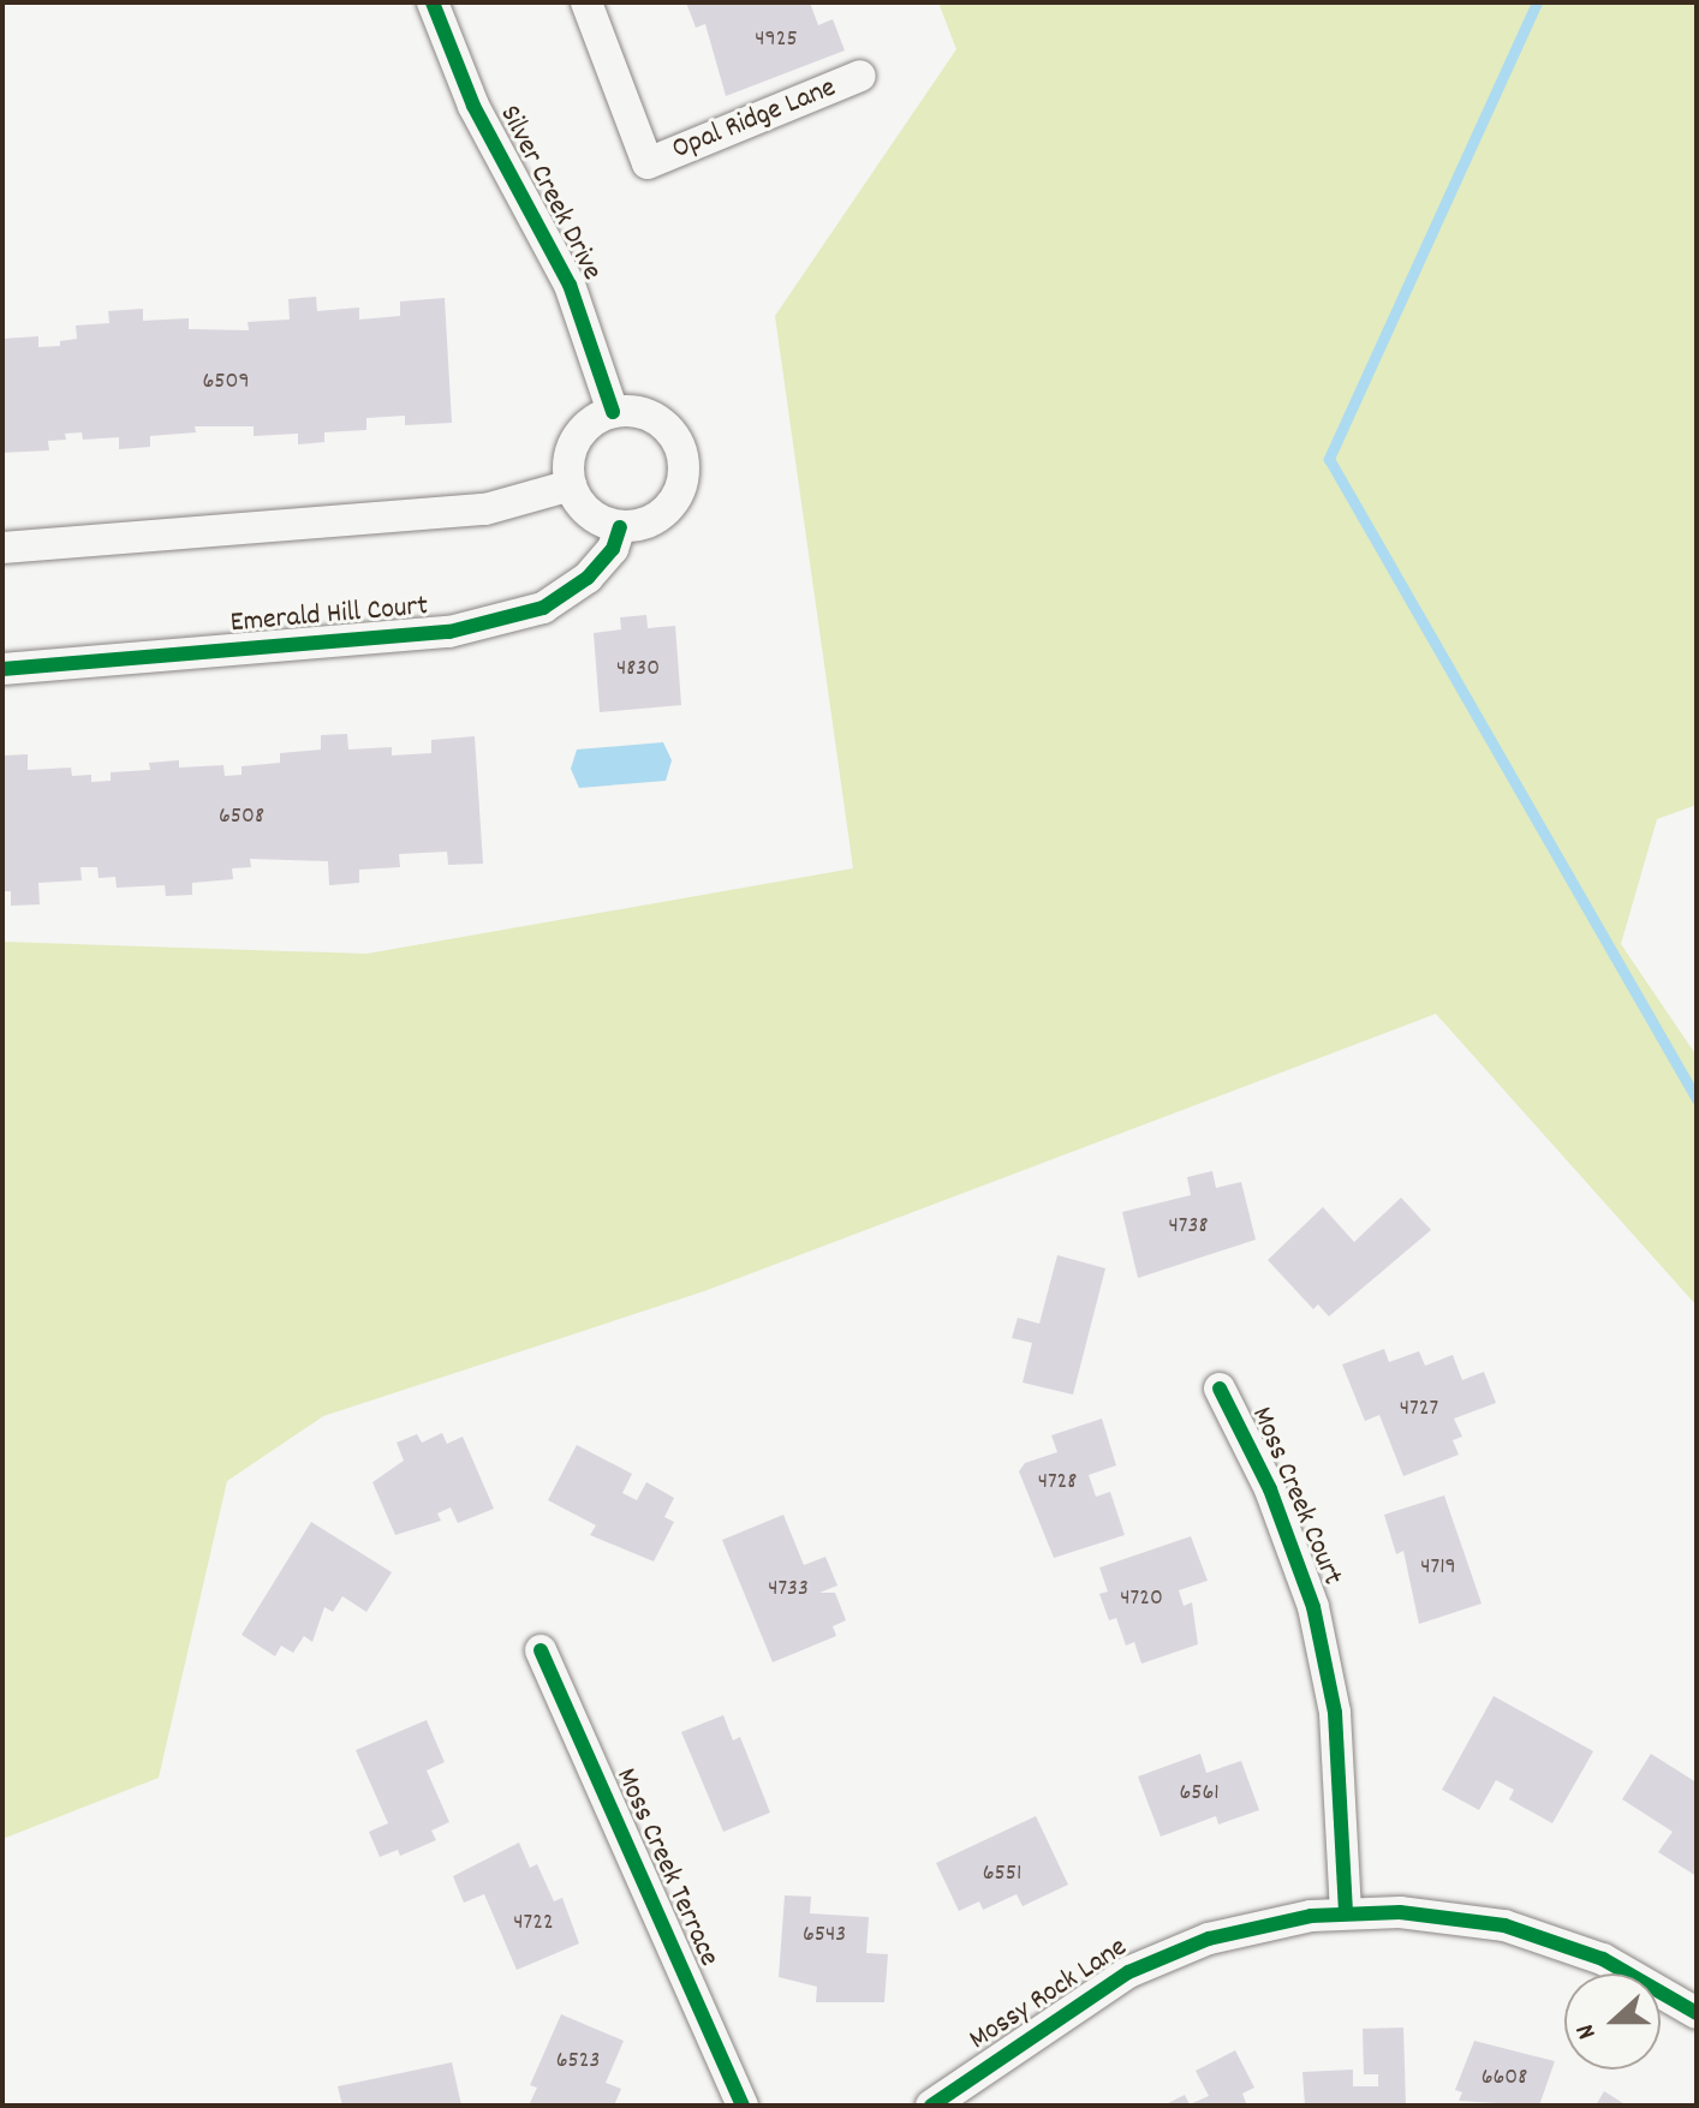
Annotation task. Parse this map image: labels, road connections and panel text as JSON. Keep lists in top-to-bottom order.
{
  "streets": {
    "street": [
      "Opal Ridge Lane",
      "Silver Creek Drive",
      "Emerald Hill Court",
      "Moss Creek Court",
      "Moss Creek Terrace",
      "Mossy Rock Lane"
    ]
  },
  "crossings": [
    ["Silver Creek Drive", "Emerald Hill Court"],
    ["Moss Creek Court", "Mossy Rock Lane"]
  ],
  "house_numbers": [
    "4925",
    "6509",
    "4830",
    "6508",
    "4738",
    "4727",
    "4728",
    "4719",
    "4733",
    "4720",
    "6561",
    "6551",
    "4722",
    "6543",
    "6523",
    "6608"
  ],
  "north": "left"
}
